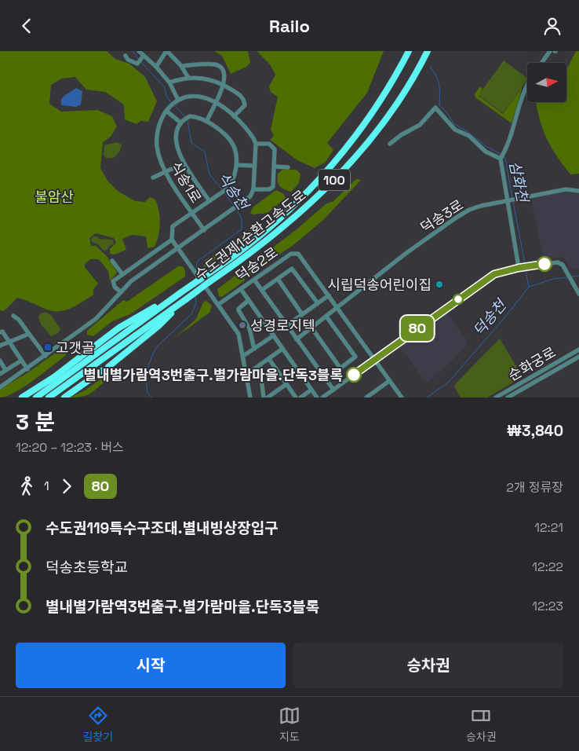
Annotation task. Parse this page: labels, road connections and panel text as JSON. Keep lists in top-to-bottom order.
{
  "streets": {
    "highway": ["100", "수도권제1순환고속도로"],
    "street": [
      "식송1로",
      "덕송3로",
      "덕송2로",
      "순화궁로"
    ]
  },
  "crossings": [
    ["덕송3로", "덕송2로"]
  ],
  "water": ["삼화천", "식송천", "덕송천"],
  "parks": ["불암산"],
  "places": {
    "other": ["시립덕송어린이집", "성경로지텍", "별내별가람역3번출구.별가람마을.단독3블록"],
    "transit": ["고갯골"]
  },
  "lines": ["bus line 80"],
  "north": "right",
  "page": {
    "header": "Railo",
    "on_map": "80",
    "heading": ["3 분", "12:20 – 12:23 · 버스", "₩3,840"],
    "legs": ["1", "80", "2개 정류장"],
    "list": [
      {
        "name": "수도권119특수구조대.별내빙상장입구",
        "value": "12:21"
      },
      {
        "name": "덕송초등학교",
        "value": "12:22"
      },
      {
        "name": "별내별가람역3번출구.별가람마을.단독3블록",
        "value": "12:23"
      }
    ],
    "buttons": ["시작", "승차권"],
    "tabs": ["길찾기", "지도", "승차권"]
  }
}
